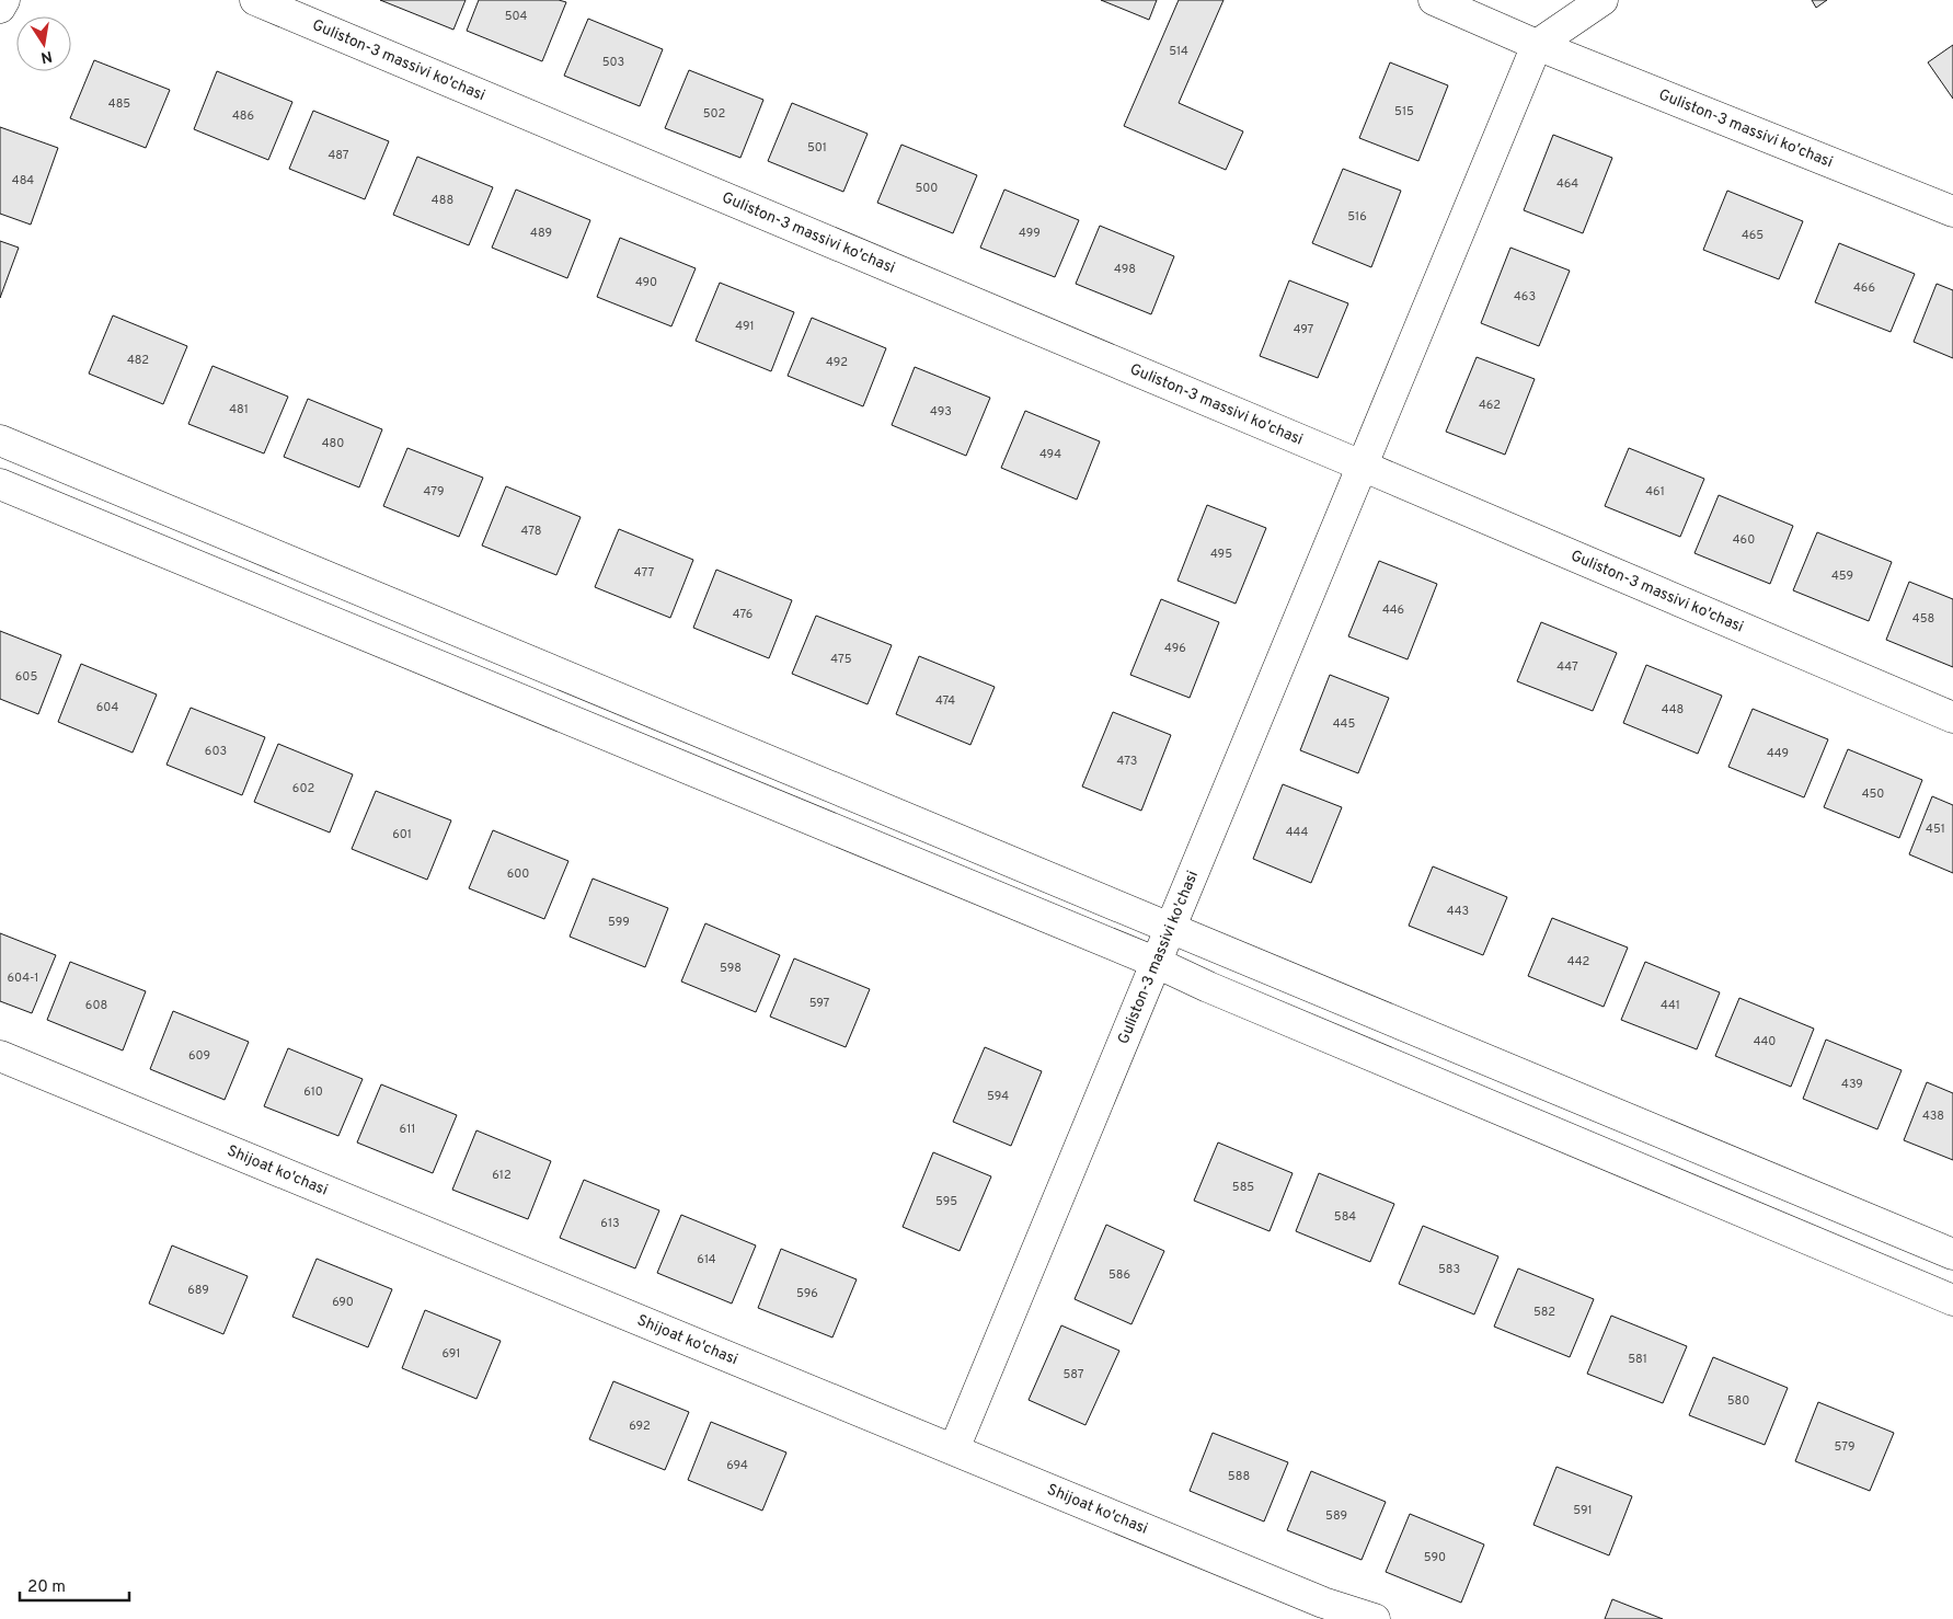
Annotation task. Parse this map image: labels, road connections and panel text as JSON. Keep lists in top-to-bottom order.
{
  "streets": {
    "street": ["Guliston-3 massivi ko'chasi", "Shijoat ko'chasi"]
  },
  "crossings": [
    ["Guliston-3 massivi ko'chasi", "Shijoat ko'chasi"]
  ],
  "house_numbers": [
    "504",
    "514",
    "503",
    "485",
    "515",
    "502",
    "486",
    "501",
    "487",
    "484",
    "464",
    "500",
    "488",
    "516",
    "489",
    "499",
    "465",
    "498",
    "490",
    "466",
    "463",
    "491",
    "497",
    "482",
    "492",
    "462",
    "481",
    "493",
    "480",
    "494",
    "479",
    "461",
    "478",
    "460",
    "495",
    "477",
    "459",
    "446",
    "476",
    "458",
    "496",
    "475",
    "447",
    "605",
    "474",
    "604",
    "448",
    "445",
    "603",
    "449",
    "473",
    "602",
    "450",
    "451",
    "444",
    "601",
    "600",
    "443",
    "599",
    "442",
    "598",
    "604-1",
    "597",
    "608",
    "441",
    "440",
    "609",
    "439",
    "610",
    "594",
    "438",
    "611",
    "612",
    "585",
    "595",
    "584",
    "613",
    "614",
    "583",
    "586",
    "689",
    "596",
    "690",
    "582",
    "691",
    "581",
    "587",
    "580",
    "692",
    "579",
    "694",
    "588",
    "591",
    "589",
    "590"
  ],
  "scale_bar": "20 m",
  "north": "bottom"
}
